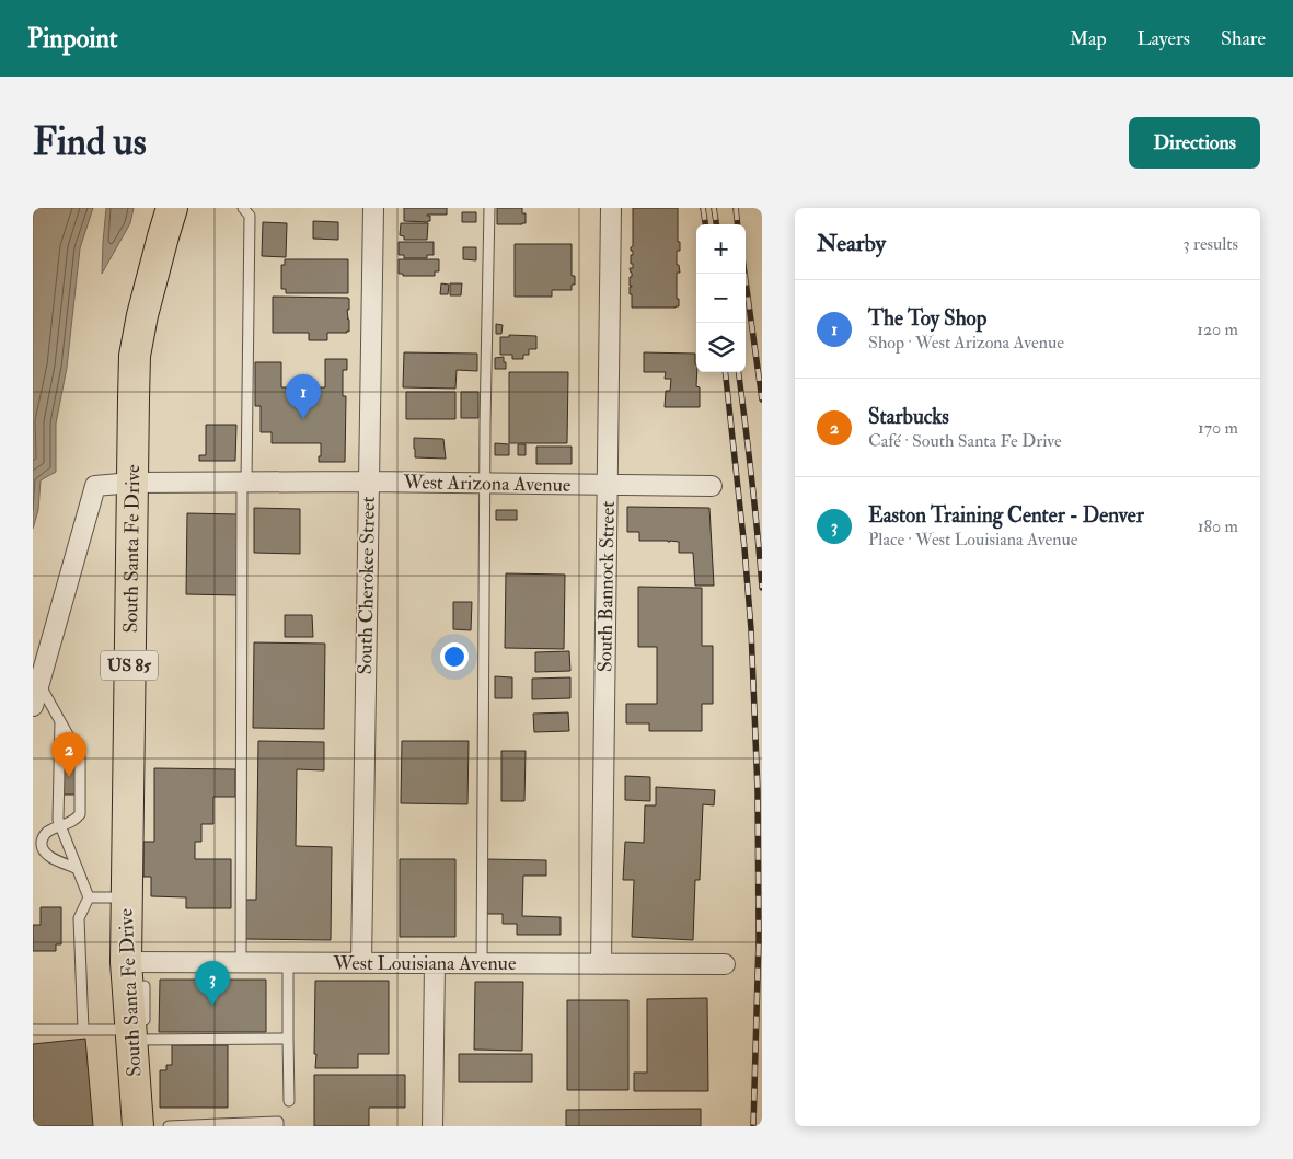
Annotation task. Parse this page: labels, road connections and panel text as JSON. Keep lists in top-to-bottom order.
{
  "streets": {
    "highway": ["South Santa Fe Drive", "US 85"],
    "street": [
      "West Arizona Avenue",
      "South Cherokee Street",
      "South Bannock Street",
      "West Louisiana Avenue"
    ]
  },
  "crossings": [
    ["West Arizona Avenue", "South Santa Fe Drive"],
    ["West Arizona Avenue", "South Cherokee Street"],
    ["West Arizona Avenue", "South Bannock Street"],
    ["South Santa Fe Drive", "West Louisiana Avenue"],
    ["South Cherokee Street", "West Louisiana Avenue"],
    ["South Bannock Street", "West Louisiana Avenue"]
  ],
  "page": {
    "header": "Pinpoint",
    "nav": ["Map", "Layers", "Share"],
    "buttons": "Directions",
    "title": "Find us",
    "heading": ["Nearby", "3 results"],
    "map_buttons": ["+", "−"],
    "list": [
      {
        "mark": "1",
        "name": "The Toy Shop",
        "note": "Shop · West Arizona Avenue",
        "value": "120 m"
      },
      {
        "mark": "2",
        "name": "Starbucks",
        "note": "Café · South Santa Fe Drive",
        "value": "170 m"
      },
      {
        "mark": "3",
        "name": "Easton Training Center - Denver",
        "note": "Place · West Louisiana Avenue",
        "value": "180 m"
      }
    ],
    "pins": ["1", "2", "3"]
  }
}
